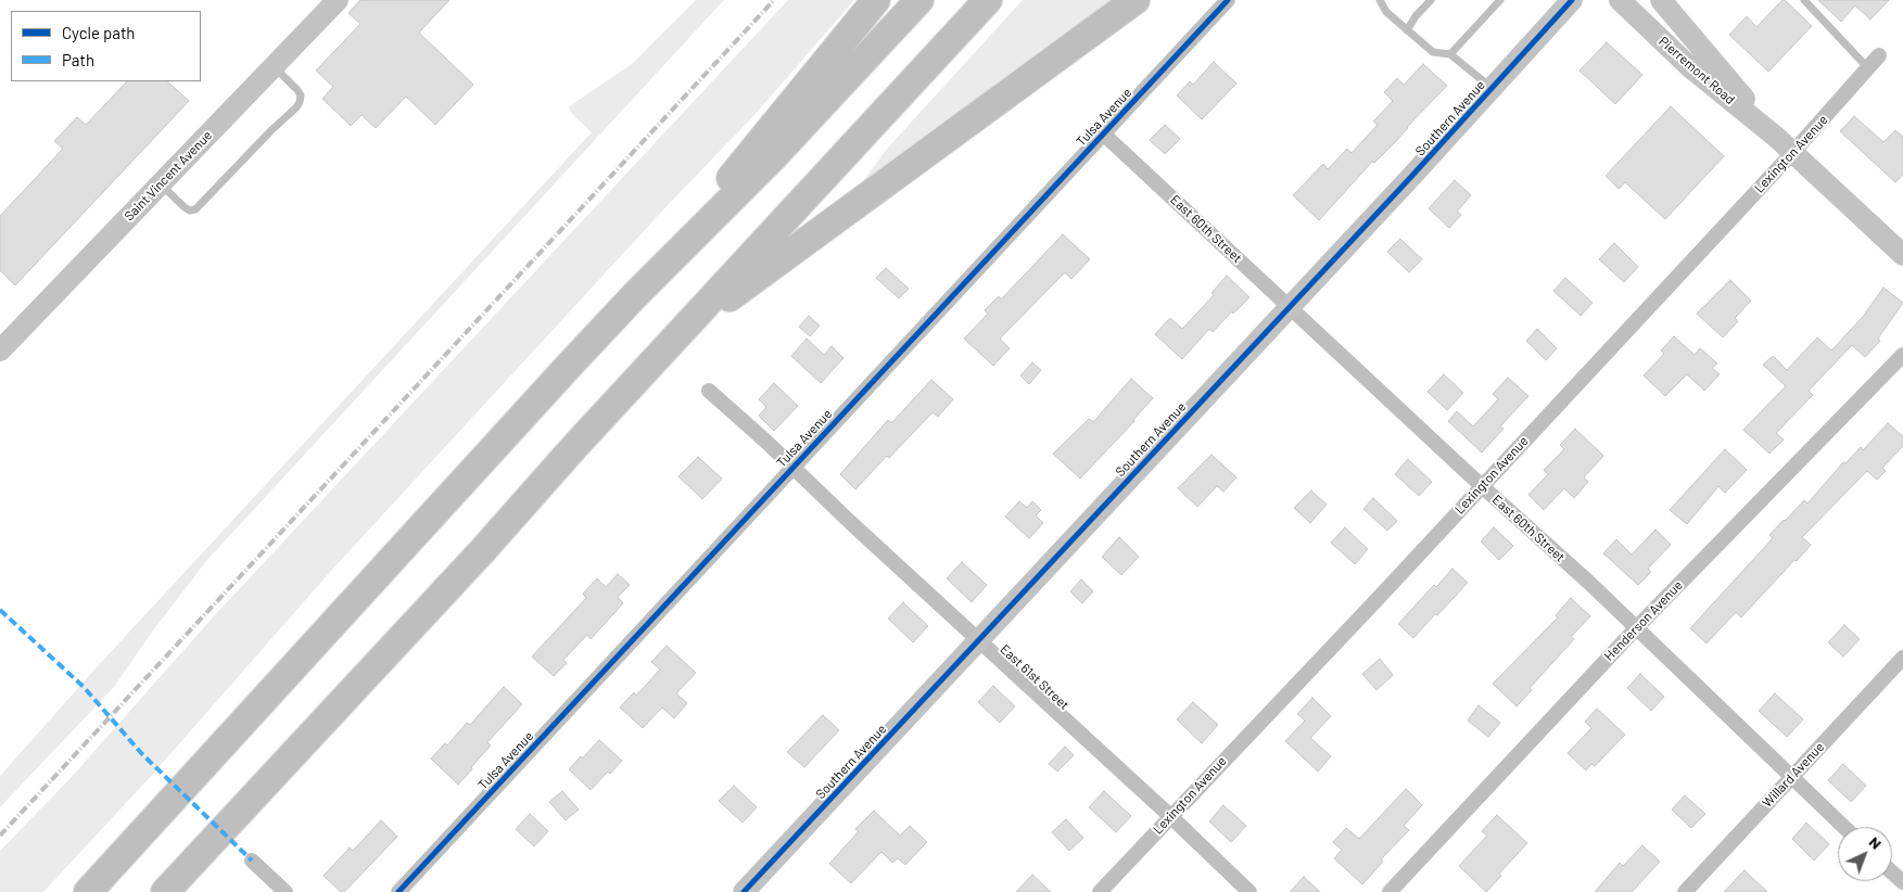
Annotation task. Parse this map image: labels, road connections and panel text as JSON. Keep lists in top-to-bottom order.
{
  "streets": {
    "street": [
      "Pierremont Road",
      "Tulsa Avenue",
      "Southern Avenue",
      "Lexington Avenue",
      "Saint Vincent Avenue",
      "East 60th Street",
      "Henderson Avenue",
      "East 61st Street",
      "Willard Avenue"
    ]
  },
  "crossings": [
    ["Pierremont Road", "Lexington Avenue"],
    ["Tulsa Avenue", "East 60th Street"],
    ["Tulsa Avenue", "East 61st Street"],
    ["Southern Avenue", "East 60th Street"],
    ["Southern Avenue", "East 61st Street"],
    ["Lexington Avenue", "East 60th Street"],
    ["Lexington Avenue", "East 61st Street"],
    ["East 60th Street", "Henderson Avenue"],
    ["East 60th Street", "Willard Avenue"]
  ],
  "legend": ["Cycle path", "Path"],
  "north": "top right"
}
